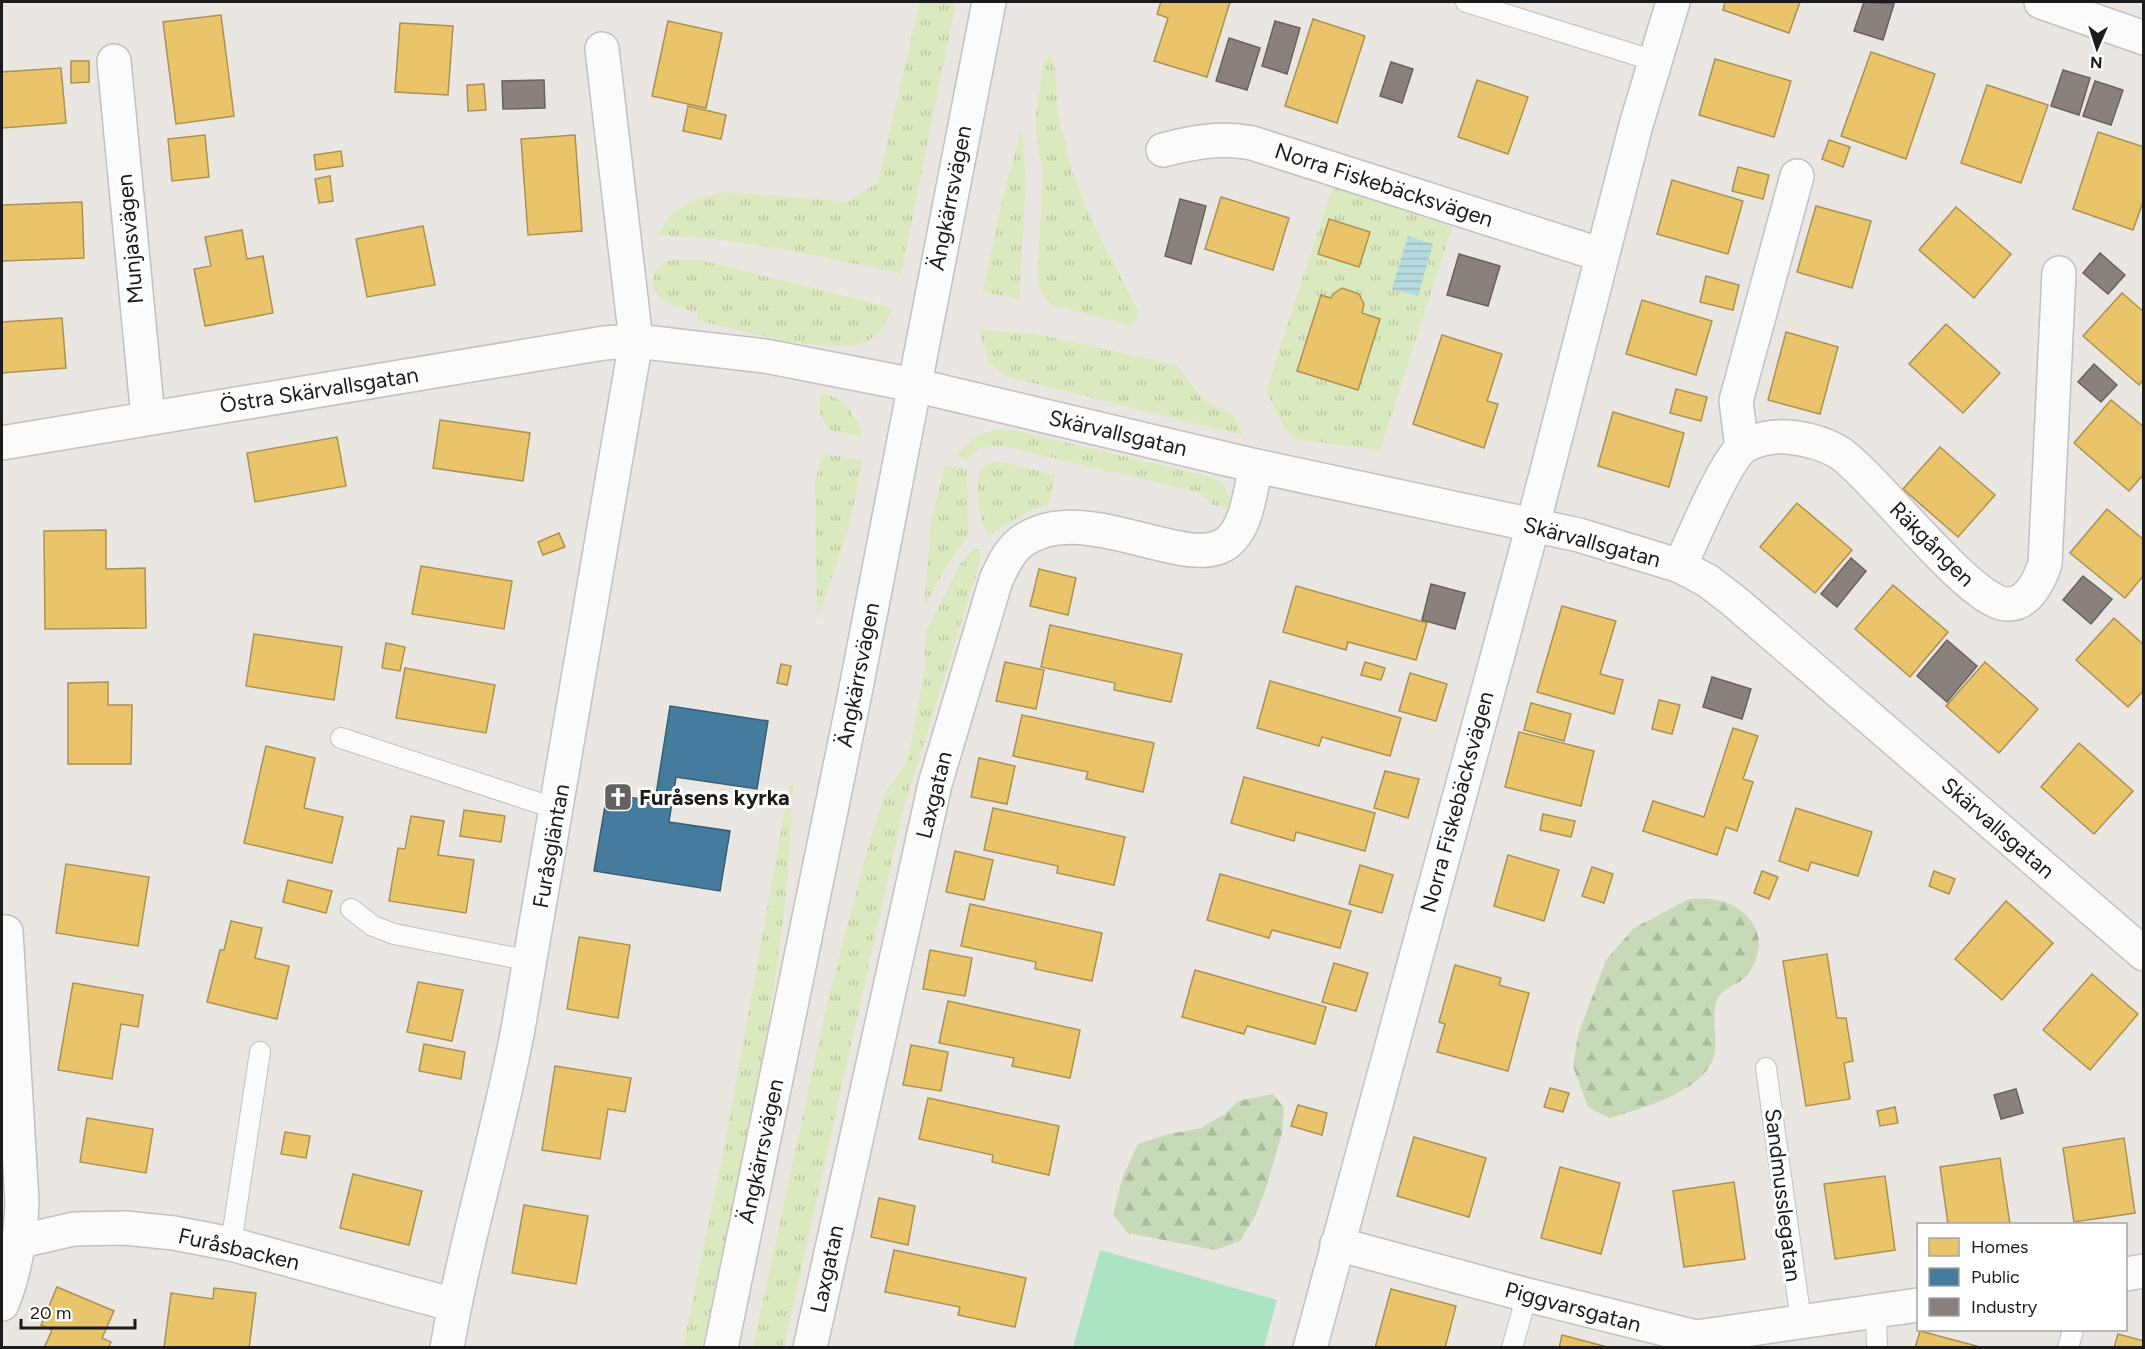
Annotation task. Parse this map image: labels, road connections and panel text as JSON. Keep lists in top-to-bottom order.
{
  "streets": {
    "street": [
      "Norra Fiskebäcksvägen",
      "Ängkärrsvägen",
      "Munjasvägen",
      "Östra Skärvallsgatan",
      "Skärvallsgatan",
      "Räkgången",
      "Laxgatan",
      "Furåsgläntan",
      "Furåsbacken",
      "Piggvarsgatan"
    ],
    "lane": ["Sandmusslegatan"]
  },
  "crossings": [
    ["Norra Fiskebäcksvägen", "Skärvallsgatan"],
    ["Norra Fiskebäcksvägen", "Piggvarsgatan"],
    ["Ängkärrsvägen", "Östra Skärvallsgatan"],
    ["Ängkärrsvägen", "Skärvallsgatan"],
    ["Munjasvägen", "Östra Skärvallsgatan"],
    ["Östra Skärvallsgatan", "Skärvallsgatan"],
    ["Östra Skärvallsgatan", "Furåsgläntan"],
    ["Skärvallsgatan", "Laxgatan"],
    ["Furåsgläntan", "Furåsbacken"],
    ["Sandmusslegatan", "Piggvarsgatan"]
  ],
  "places": {
    "church": ["Furåsens kyrka"]
  },
  "legend": ["Homes", "Public", "Industry"],
  "scale_bar": "20 m",
  "north": "bottom"
}
